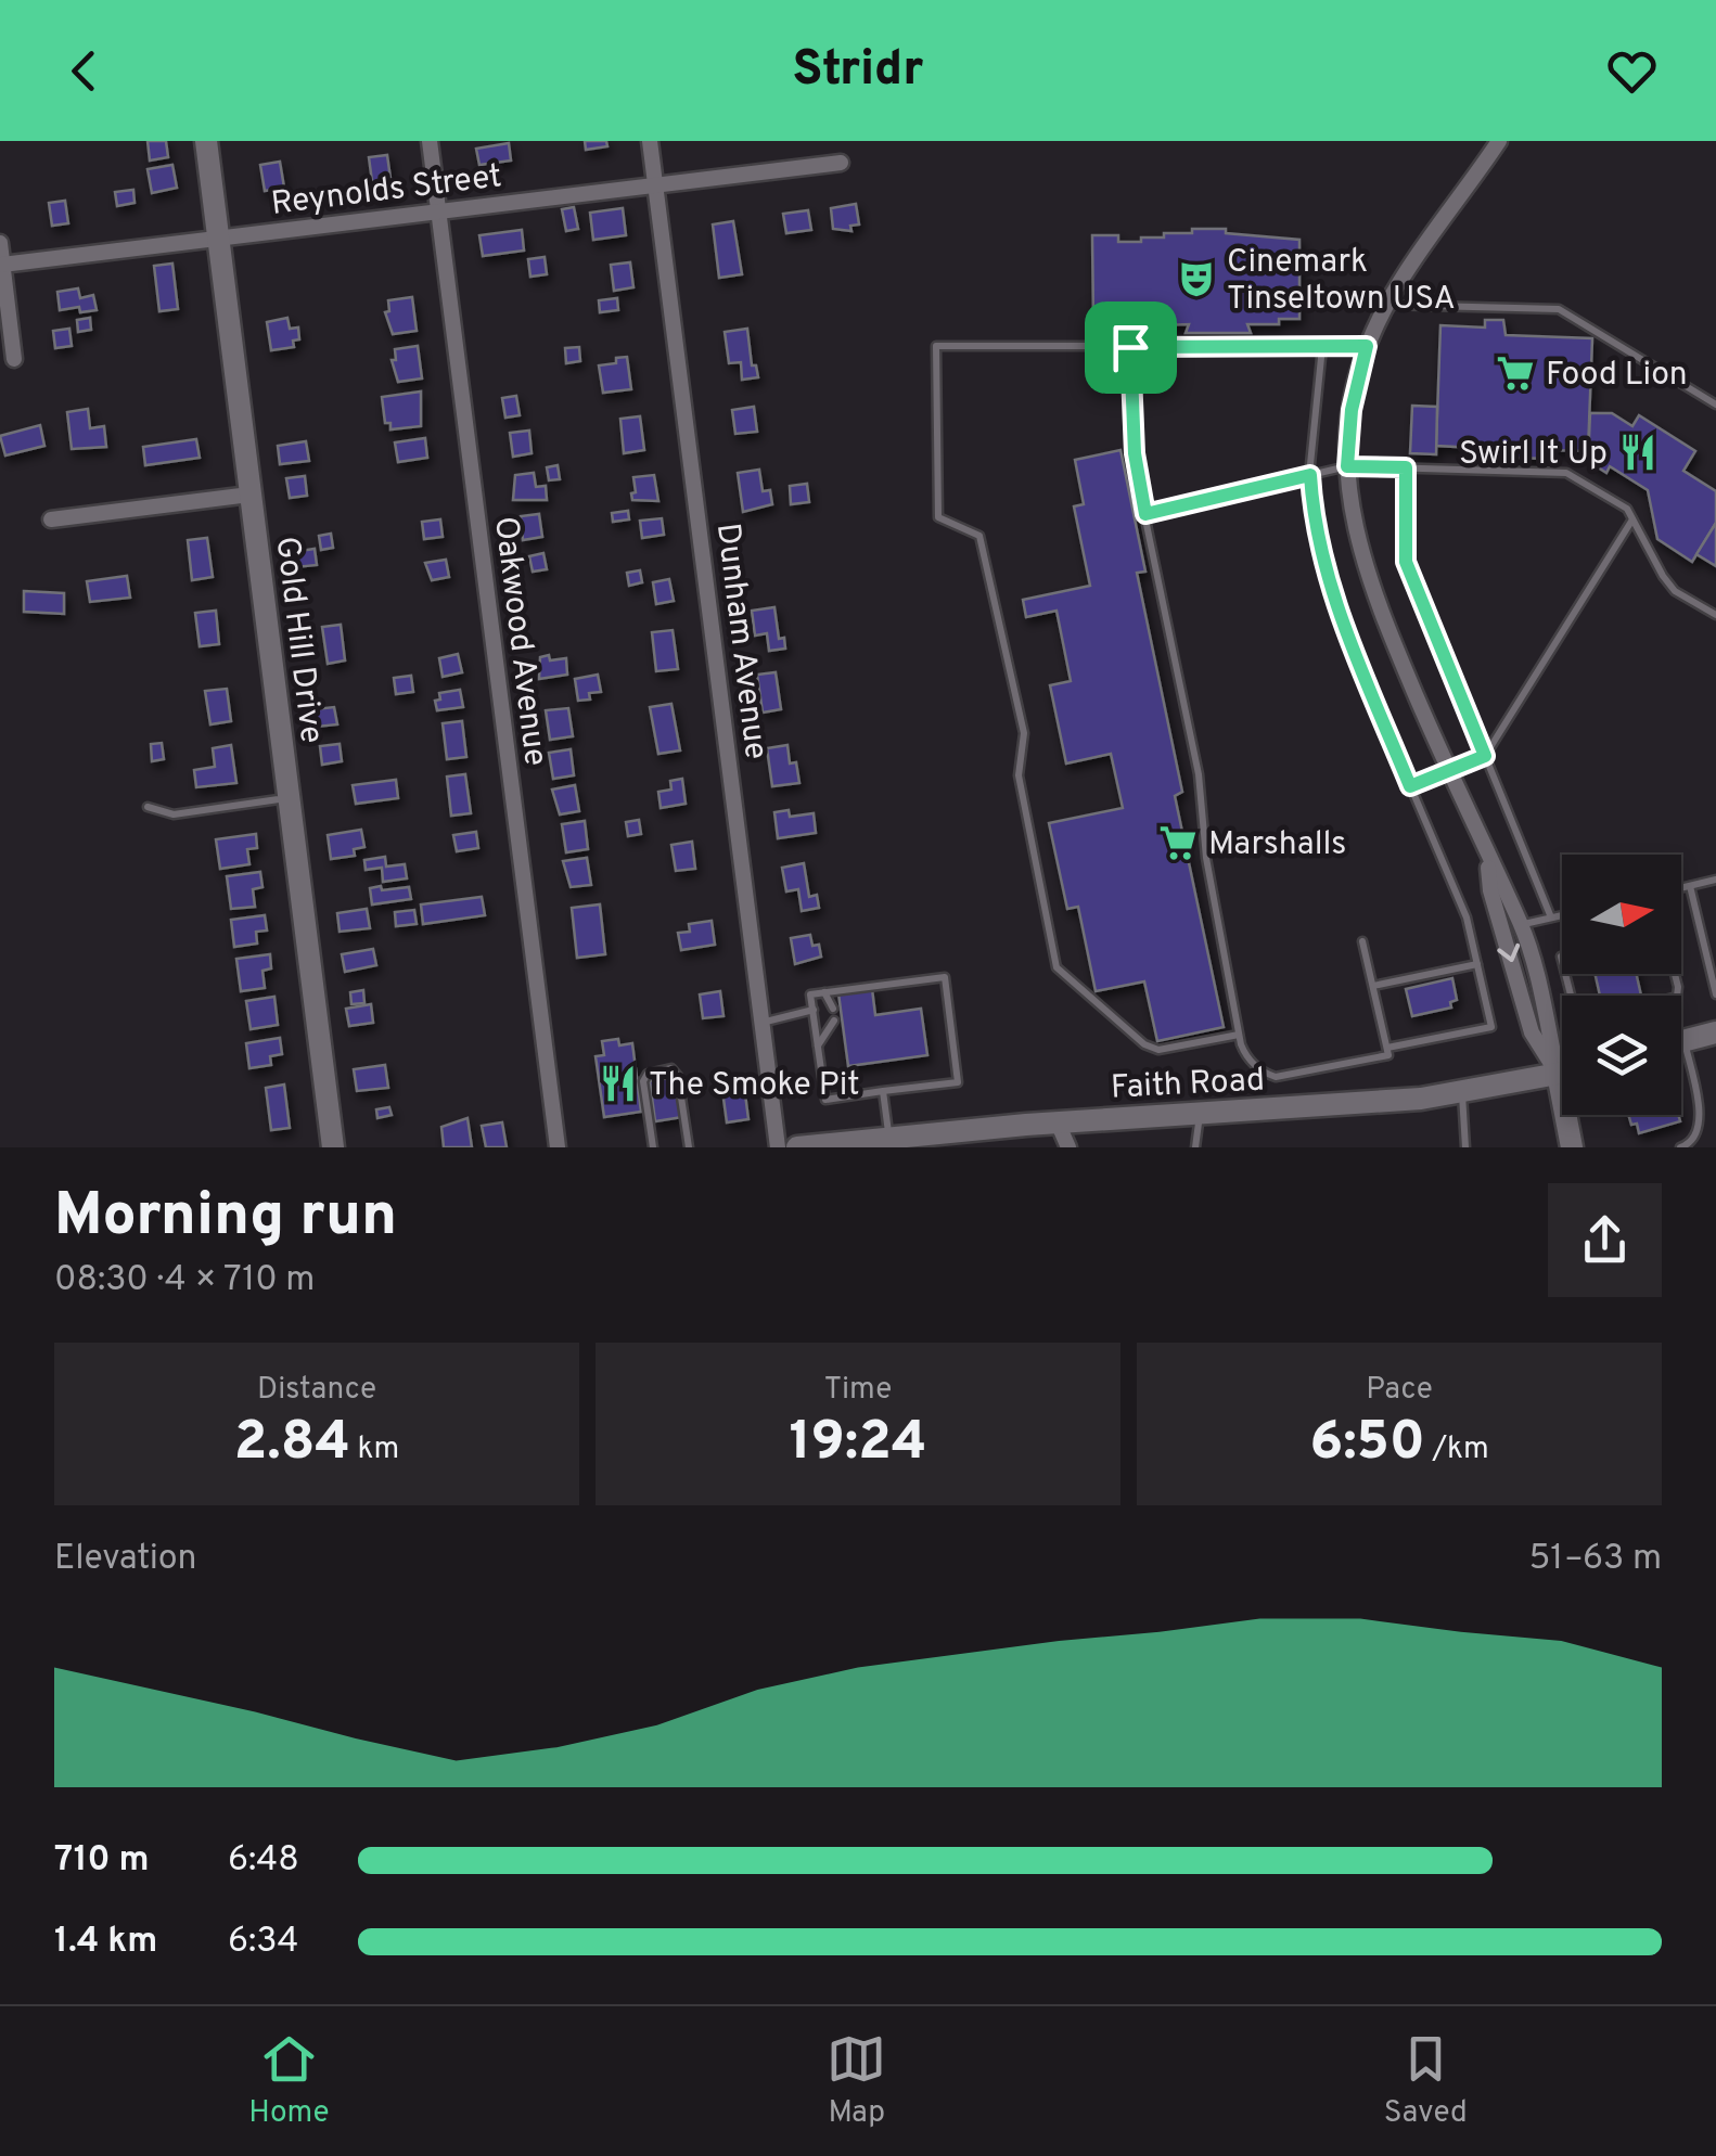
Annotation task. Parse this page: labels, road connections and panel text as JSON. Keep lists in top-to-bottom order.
{
  "streets": {
    "street": [
      "Reynolds Street",
      "Gold Hill Drive",
      "Oakwood Avenue",
      "Dunham Avenue",
      "Faith Road"
    ]
  },
  "crossings": [
    ["Reynolds Street", "Gold Hill Drive"],
    ["Reynolds Street", "Oakwood Avenue"],
    ["Reynolds Street", "Dunham Avenue"]
  ],
  "places": {
    "theatre": ["Cinemark Tinseltown USA"],
    "supermarket": ["Food Lion", "Marshalls"],
    "restaurant": ["Swirl It Up", "The Smoke Pit"]
  },
  "north": "right",
  "page": {
    "header": "Stridr",
    "heading": ["Morning run", "08:30 · 4 × 710 m"],
    "stats": [
      ["Distance", "2.84 km"],
      ["Time", "19:24"],
      ["Pace", "6:50 /km"]
    ],
    "chart": ["Elevation", "51–63 m"],
    "list": [
      {
        "name": "710 m",
        "note": "6:48"
      },
      {
        "name": "1.4 km",
        "note": "6:34"
      }
    ],
    "tabs": ["Home", "Map", "Saved"]
  }
}
